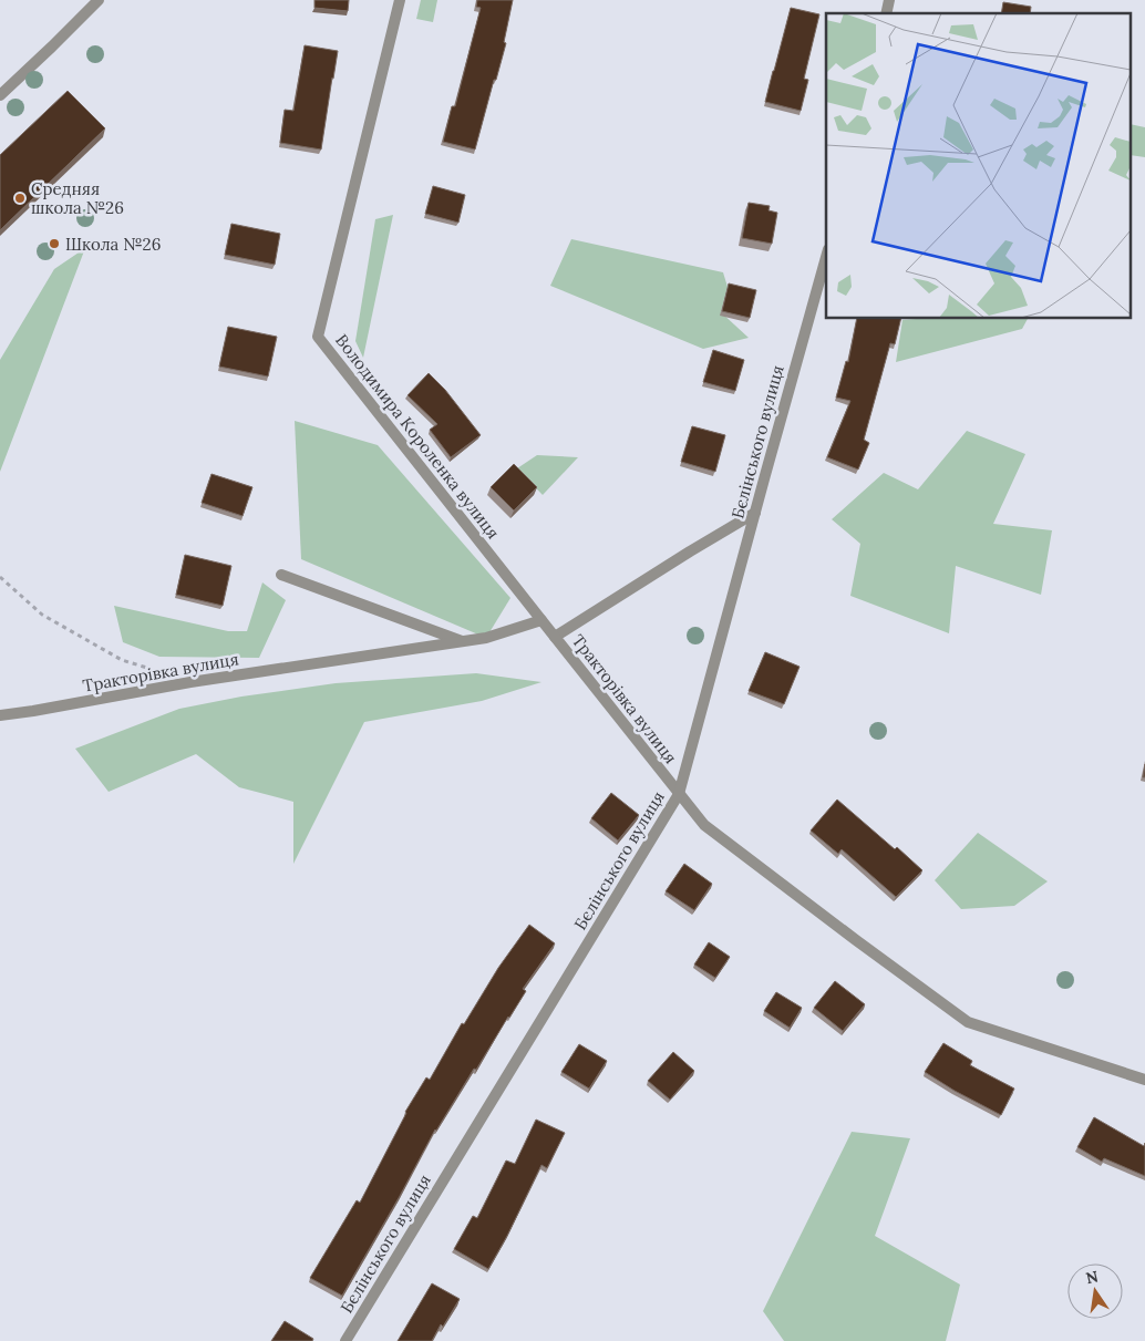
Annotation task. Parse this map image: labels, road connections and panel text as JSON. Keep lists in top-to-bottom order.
{
  "streets": {
    "street": ["Володимира Короленка вулиця", "Бєлінського вулиця", "Тракторівка вулиця"]
  },
  "crossings": [
    ["Володимира Короленка вулиця", "Тракторівка вулиця"],
    ["Бєлінського вулиця", "Тракторівка вулиця"]
  ],
  "places": ["Средняя школа №26", "Школа №26"],
  "north": "top"
}
